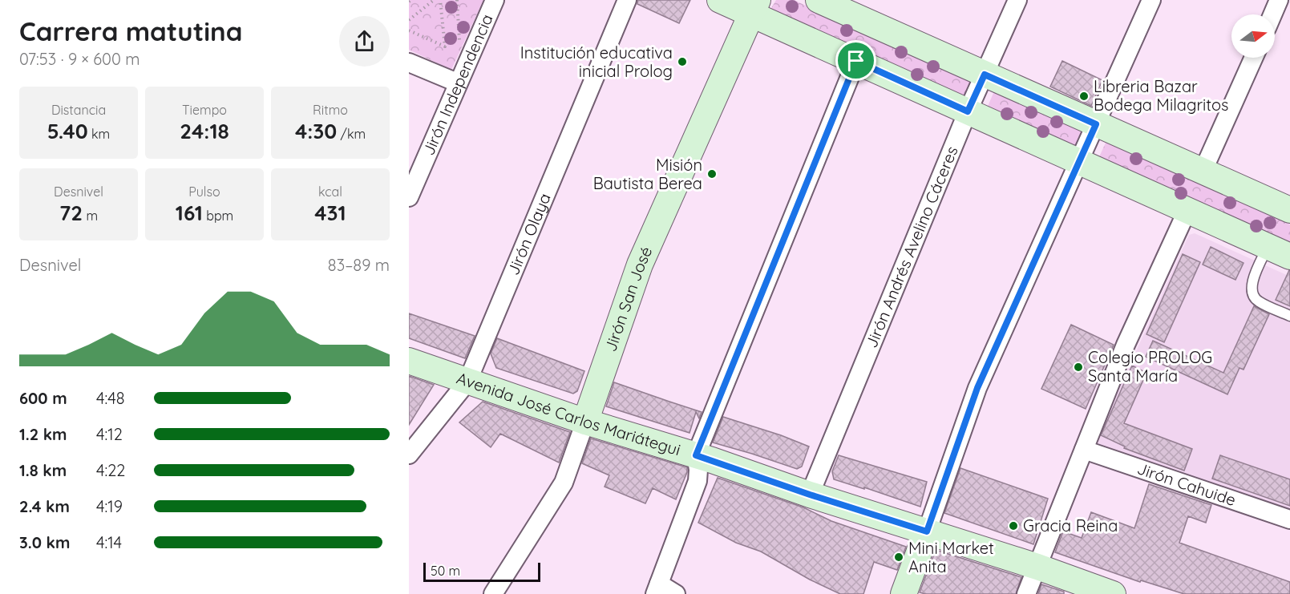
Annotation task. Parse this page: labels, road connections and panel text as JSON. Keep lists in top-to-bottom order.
{
  "streets": {
    "street": [
      "Jirón Independencia",
      "Jirón Olaya",
      "Jirón Andrés Avelino Cáceres",
      "Jirón San José",
      "Avenida José Carlos Mariátegui",
      "Jirón Cahuide"
    ]
  },
  "crossings": [
    ["Jirón Olaya", "Avenida José Carlos Mariátegui"],
    ["Jirón Andrés Avelino Cáceres", "Avenida José Carlos Mariátegui"],
    ["Jirón San José", "Avenida José Carlos Mariátegui"]
  ],
  "places": [
    "Institución educativa inicial Prolog",
    "Libreria Bazar Bodega Milagritos",
    "Misión Bautista Berea",
    "Colegio PROLOG Santa María",
    "Gracia Reina",
    "Mini Market Anita"
  ],
  "scale_bar": "50 m",
  "north": "right",
  "page": {
    "heading": ["Carrera matutina", "07:53 · 9 × 600 m"],
    "stats": [
      ["Distancia", "5.40 km"],
      ["Tiempo", "24:18"],
      ["Ritmo", "4:30 /km"],
      ["Desnivel", "72 m"],
      ["Pulso", "161 bpm"],
      ["kcal", "431"]
    ],
    "chart": ["Desnivel", "83–89 m"],
    "list": [
      {
        "name": "600 m",
        "note": "4:48"
      },
      {
        "name": "1.2 km",
        "note": "4:12"
      },
      {
        "name": "1.8 km",
        "note": "4:22"
      },
      {
        "name": "2.4 km",
        "note": "4:19"
      },
      {
        "name": "3.0 km",
        "note": "4:14"
      }
    ],
    "scale": "50 m"
  }
}
